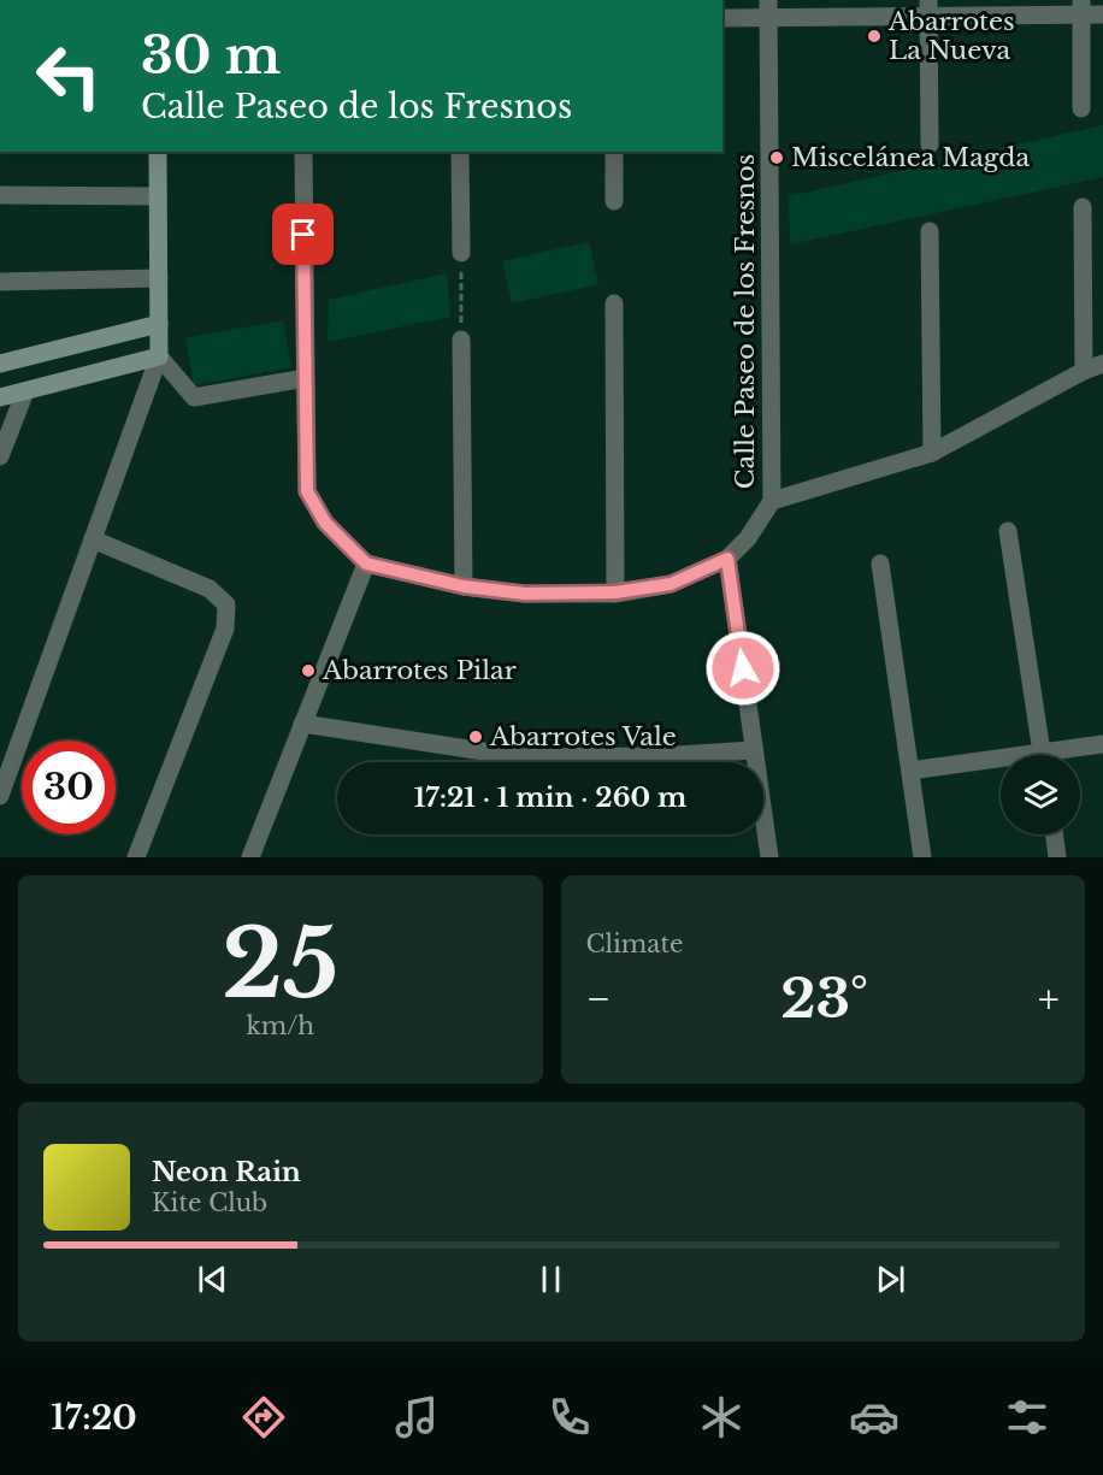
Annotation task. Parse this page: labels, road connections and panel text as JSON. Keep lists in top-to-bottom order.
{
  "streets": {
    "street": ["Calle Paseo de los Fresnos"]
  },
  "places": [
    "Abarrotes La Nueva",
    "Miscelánea Magda",
    "Abarrotes Pilar",
    "Abarrotes Vale"
  ],
  "page": {
    "turn": ["30 m", "Calle Paseo de los Fresnos"],
    "limit": "30",
    "trip": "17:21 · 1 min · 260 m",
    "tile": [
      ["25", "km/h"],
      "Climate"
    ],
    "heat": ["−", "23°", "+"],
    "song": ["Neon Rain", "Kite Club"],
    "tabs": "17:20"
  }
}
